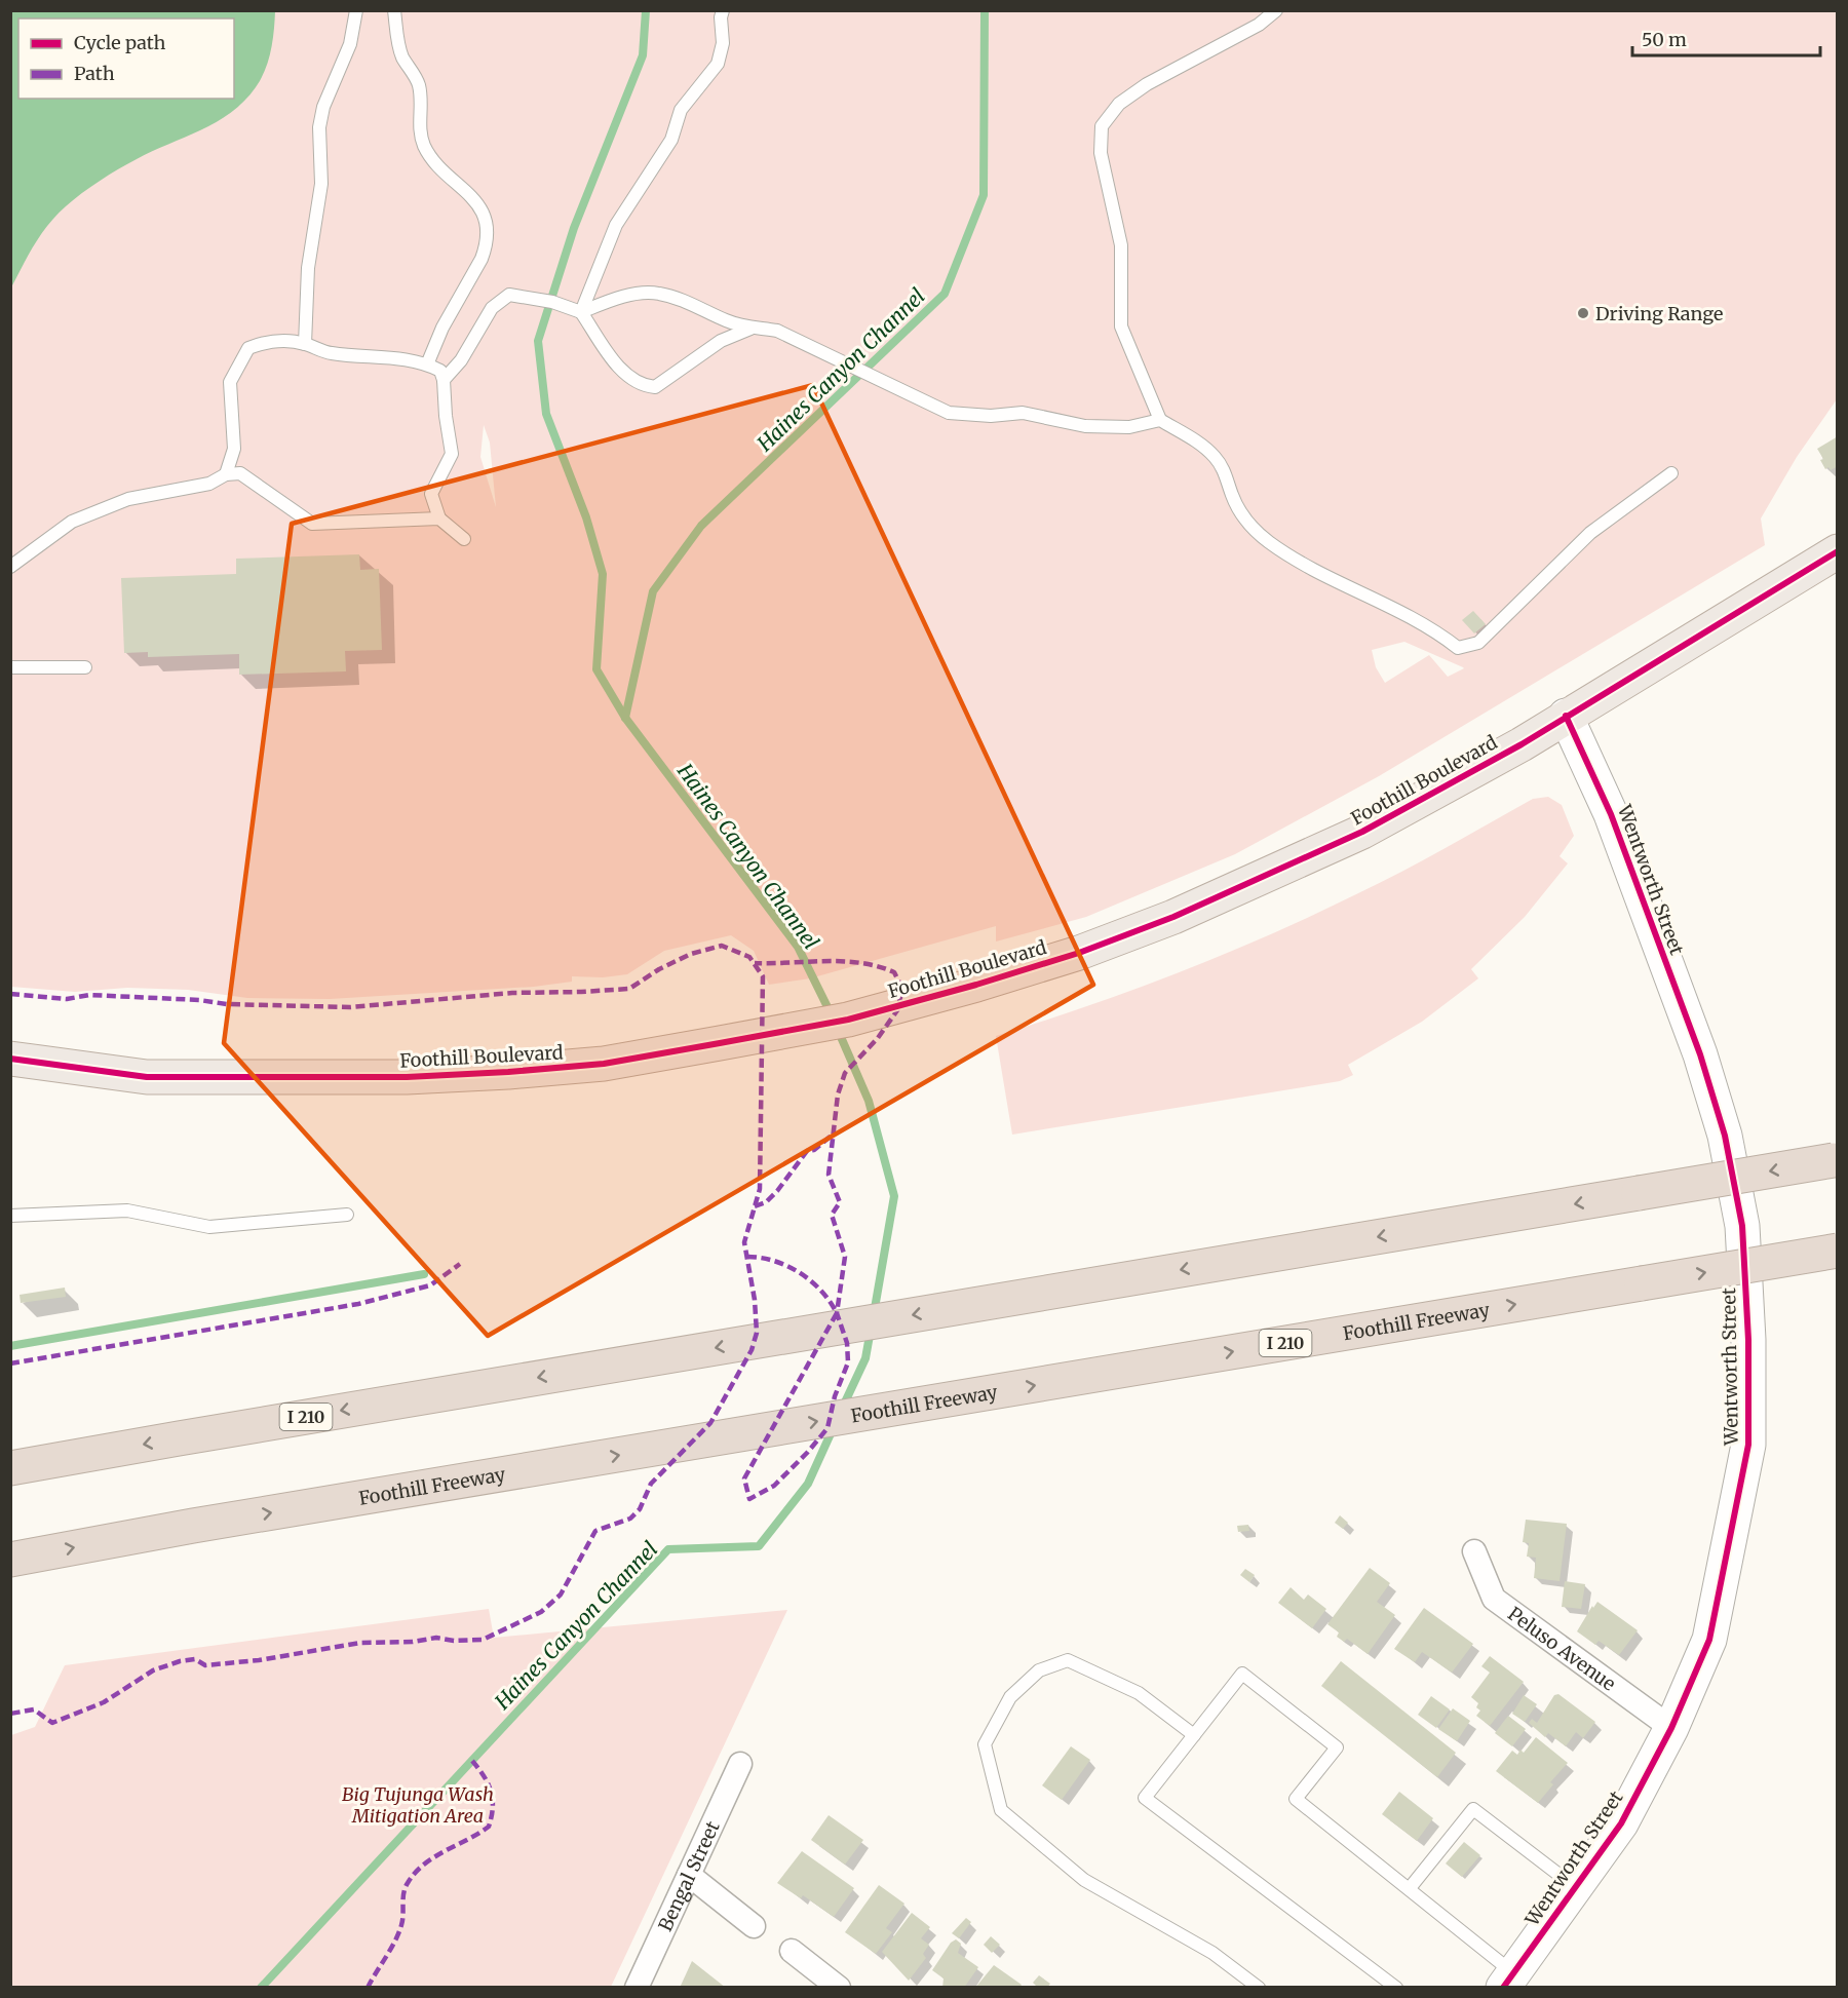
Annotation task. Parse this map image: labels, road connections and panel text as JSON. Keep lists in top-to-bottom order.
{
  "streets": {
    "highway": ["Foothill Freeway", "I 210"],
    "main road": ["Foothill Boulevard", "Wentworth Street"],
    "street": ["Peluso Avenue", "Bengal Street"]
  },
  "crossings": [
    ["Foothill Boulevard", "Wentworth Street"],
    ["Wentworth Street", "Peluso Avenue"]
  ],
  "water": ["Haines Canyon Channel"],
  "parks": ["Big Tujunga Wash Mitigation Area"],
  "places": ["Driving Range"],
  "legend": ["Cycle path", "Path"],
  "scale_bar": "50 m"
}
